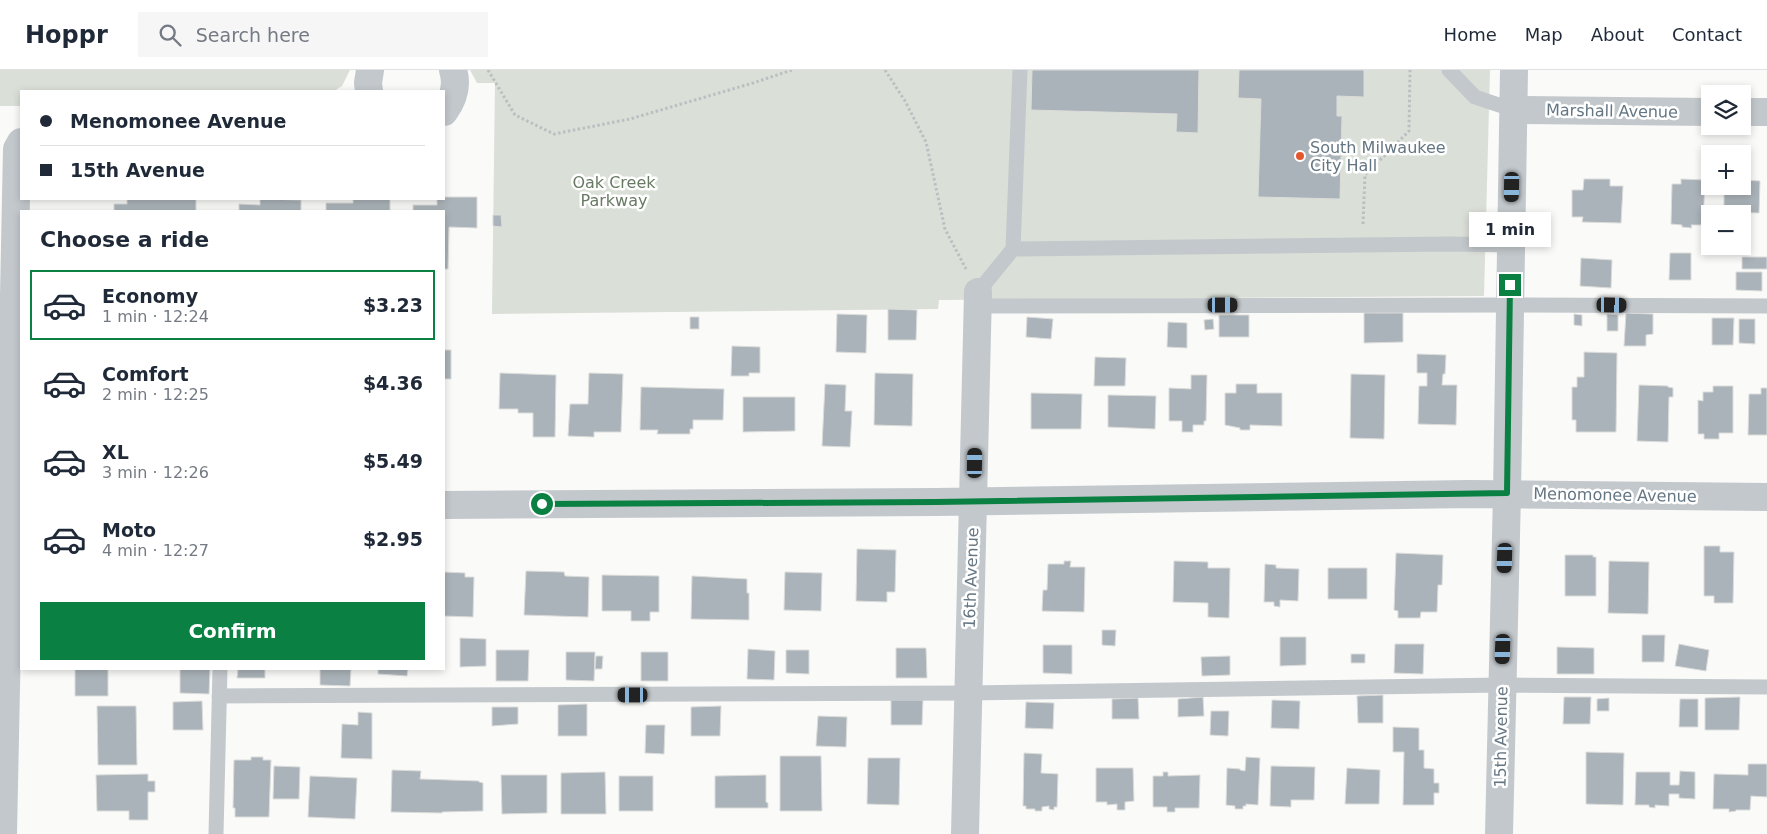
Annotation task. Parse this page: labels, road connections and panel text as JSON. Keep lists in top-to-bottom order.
{
  "streets": {
    "street": [
      "Marshall Avenue",
      "Menomonee Avenue",
      "16th Avenue",
      "15th Avenue"
    ]
  },
  "crossings": [
    ["Marshall Avenue", "15th Avenue"],
    ["Menomonee Avenue", "16th Avenue"],
    ["Menomonee Avenue", "15th Avenue"]
  ],
  "parks": ["Oak Creek Parkway"],
  "places": ["South Milwaukee City Hall"],
  "page": {
    "header": "Hoppr",
    "search": "Search here",
    "nav": [
      "Home",
      "Map",
      "About",
      "Contact"
    ],
    "map_buttons": ["+", "−"],
    "banner": ["Menomonee Avenue", "15th Avenue"],
    "heading": "Choose a ride",
    "bubble": "1 min",
    "list": [
      {
        "name": "Economy",
        "note": "1 min · 12:24",
        "value": "$3.23"
      },
      {
        "name": "Comfort",
        "note": "2 min · 12:25",
        "value": "$4.36"
      },
      {
        "name": "XL",
        "note": "3 min · 12:26",
        "value": "$5.49"
      },
      {
        "name": "Moto",
        "note": "4 min · 12:27",
        "value": "$2.95"
      }
    ],
    "buttons": "Confirm"
  }
}
